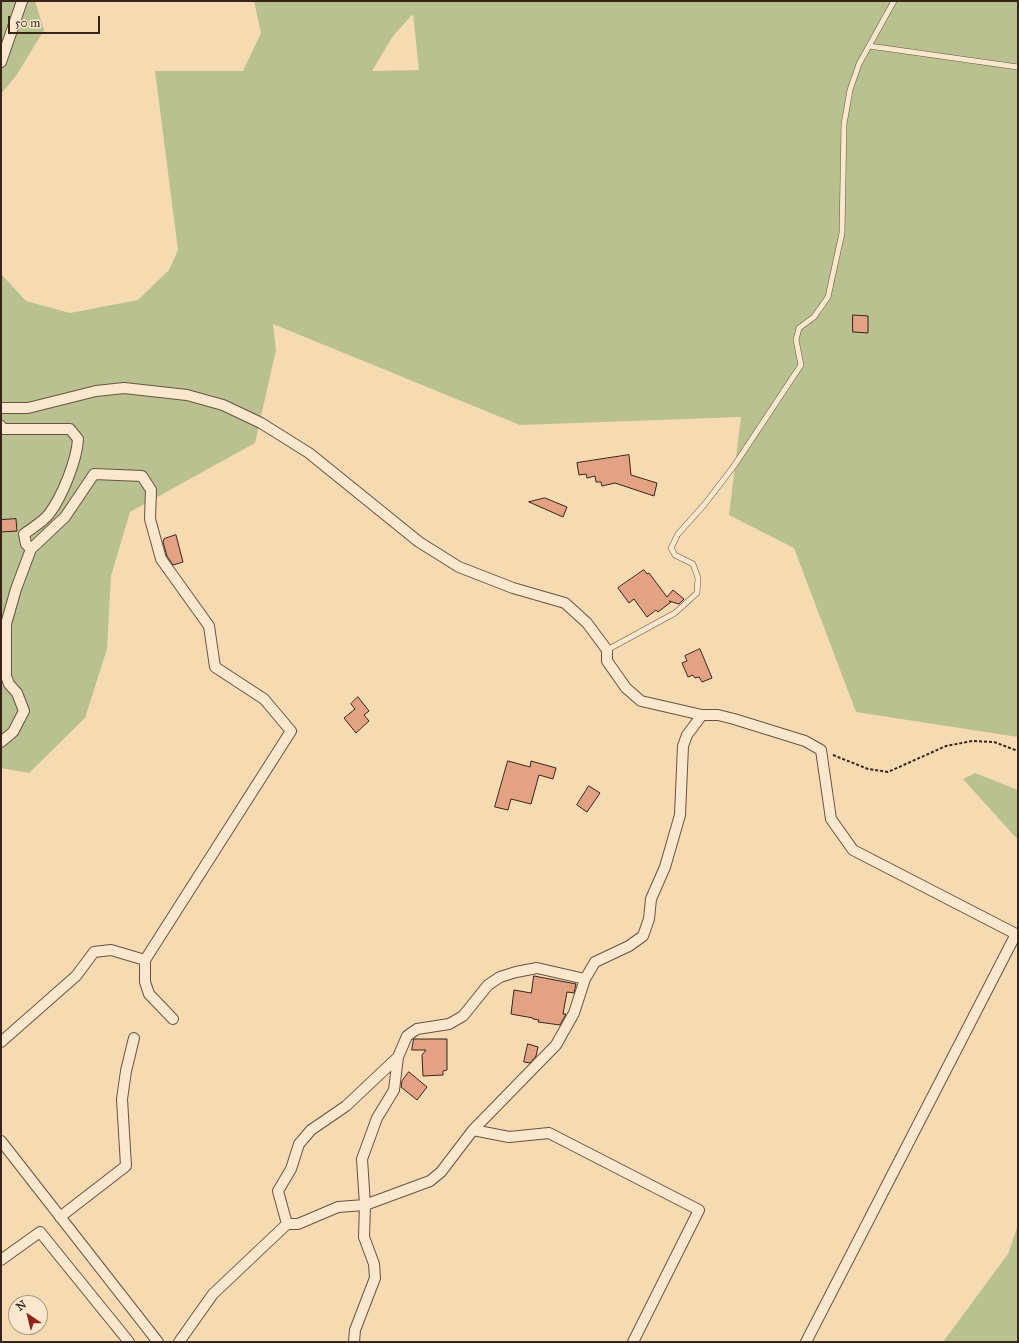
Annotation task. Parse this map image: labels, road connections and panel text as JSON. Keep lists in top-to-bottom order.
{
  "scale_bar": "50 m",
  "north": "top left"
}
